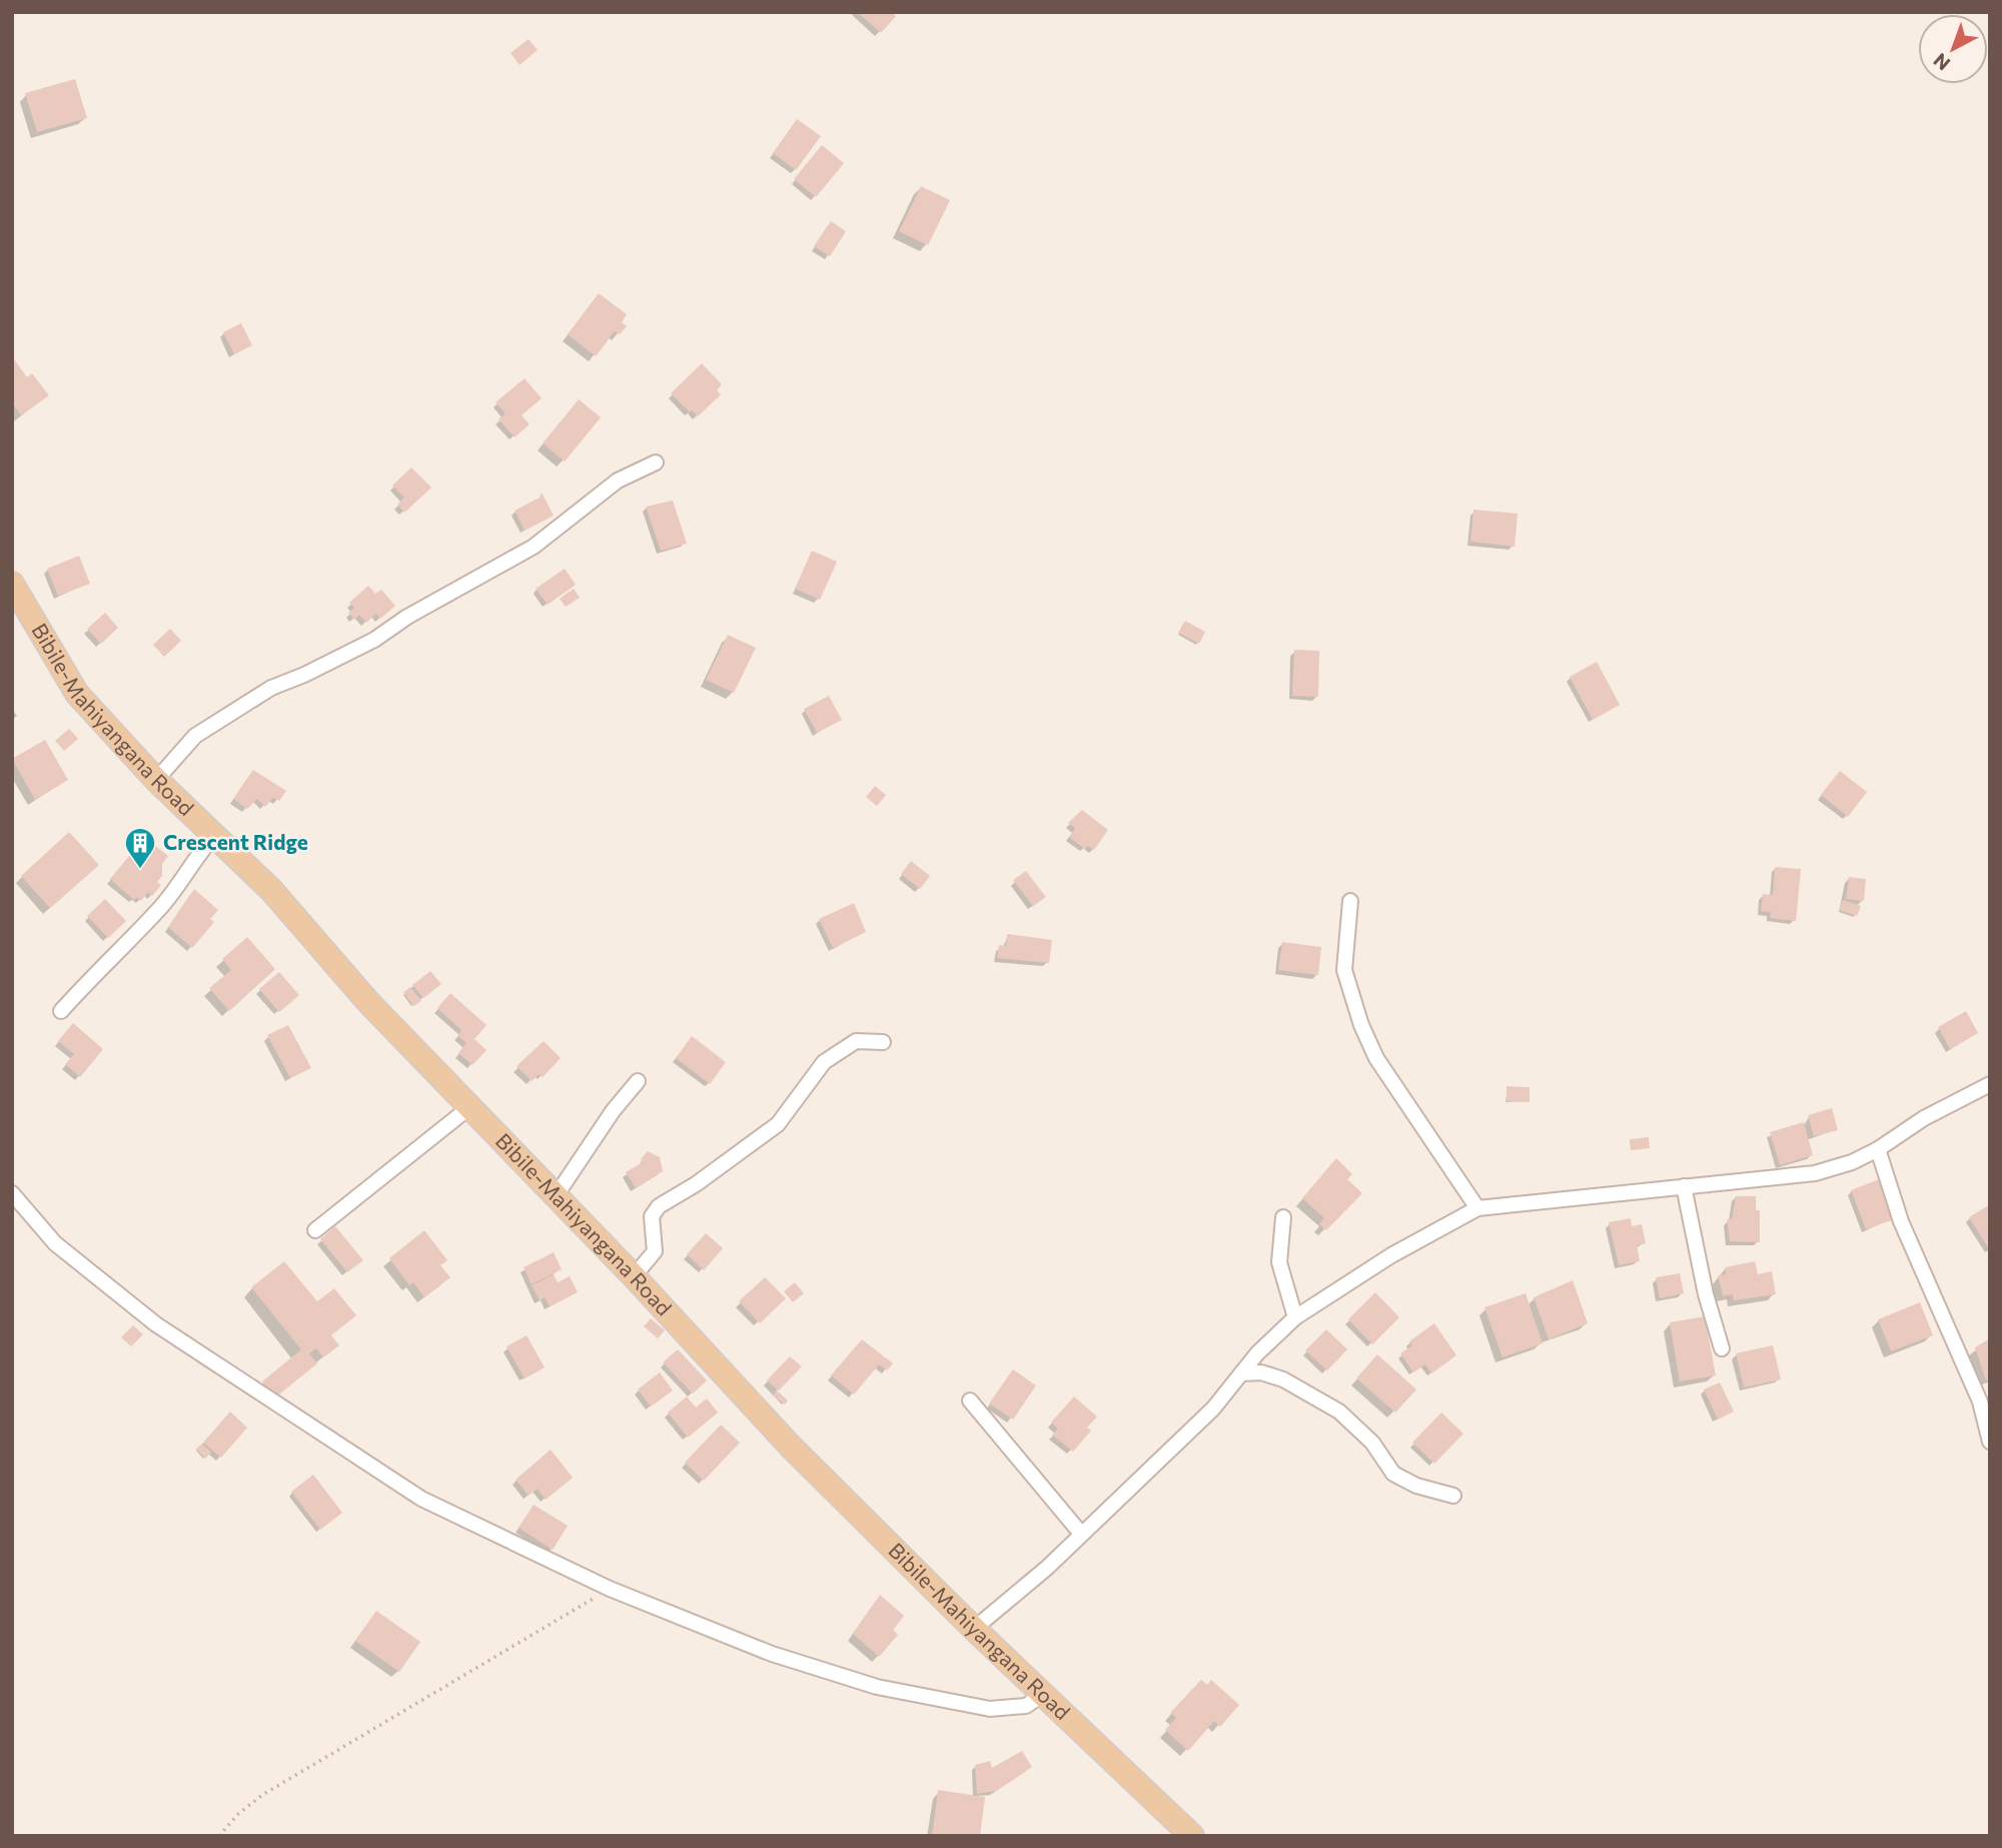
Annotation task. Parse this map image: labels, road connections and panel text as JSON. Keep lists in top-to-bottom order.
{
  "streets": {
    "main road": ["Bibile-Mahiyangana Road"]
  },
  "places": {
    "building": ["Crescent Ridge"]
  },
  "north": "bottom left"
}
